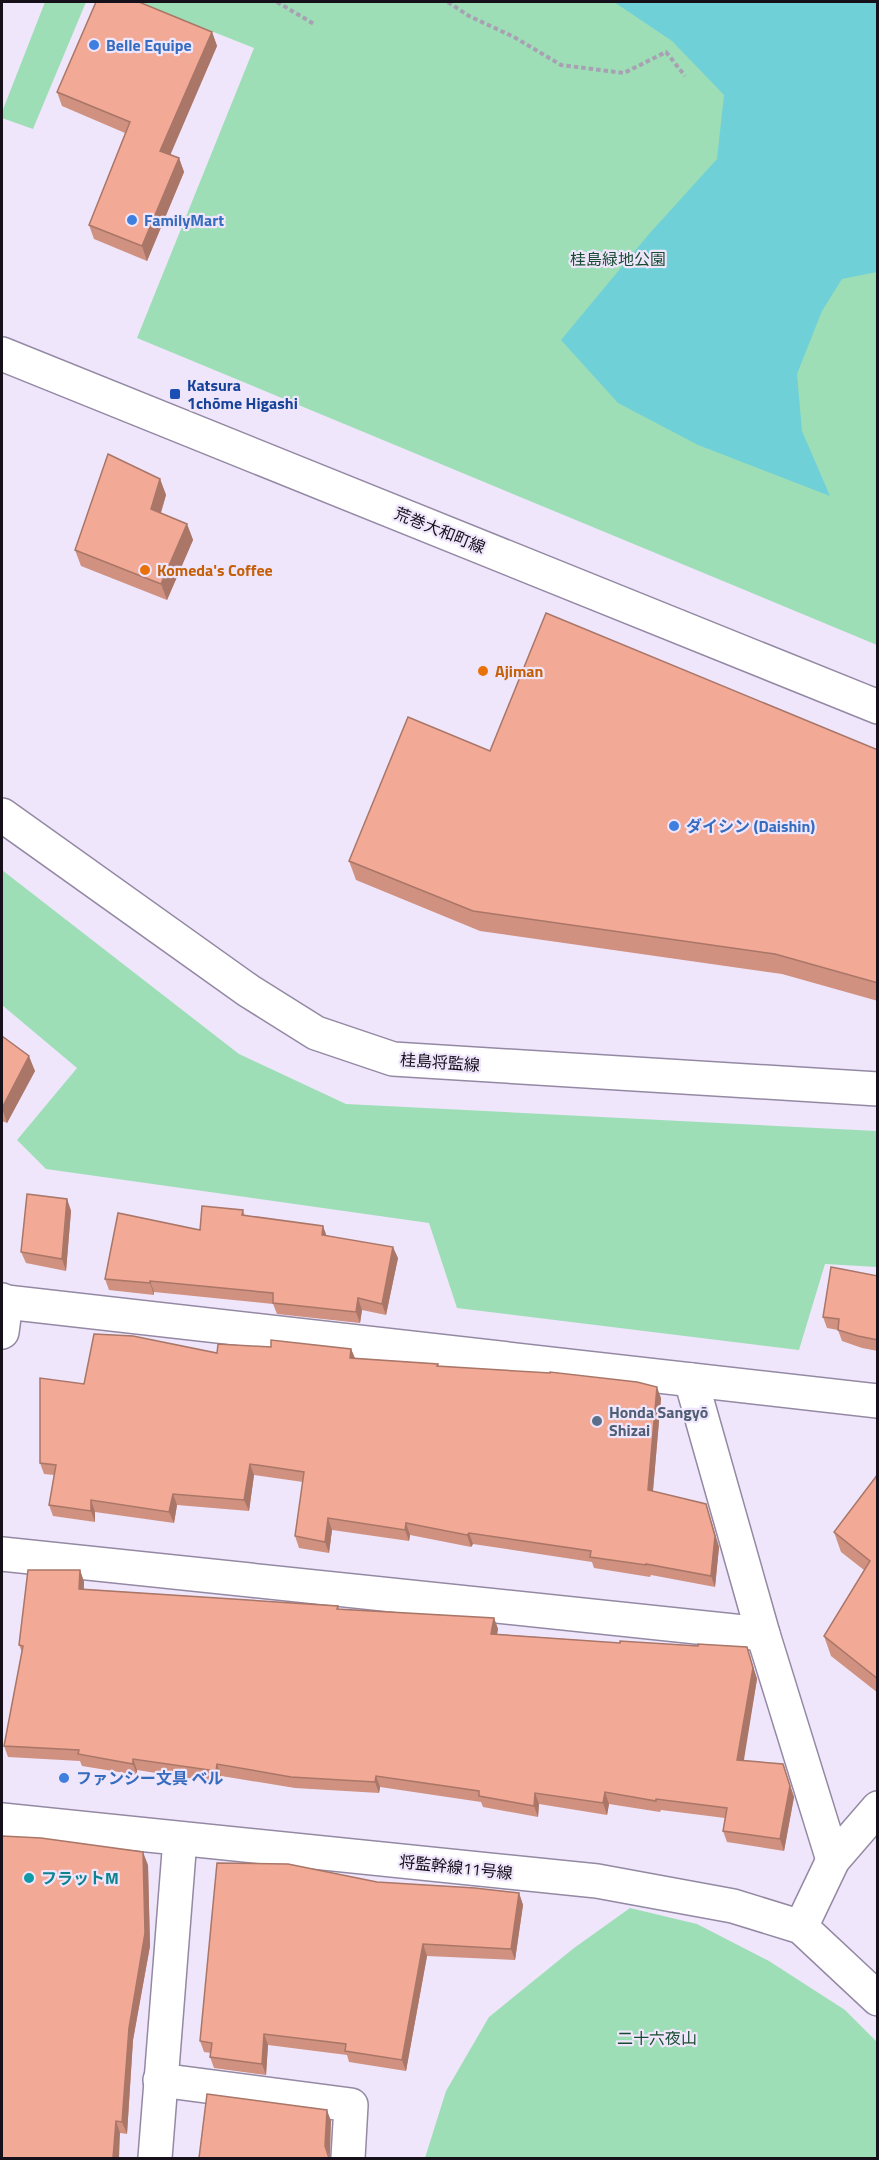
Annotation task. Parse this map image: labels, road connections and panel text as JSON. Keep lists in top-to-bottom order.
{
  "streets": {
    "street": ["荒巻大和町線", "桂島将監線", "将監幹線11号線"]
  },
  "parks": ["桂島緑地公園", "二十六夜山"],
  "places": {
    "other": [
      "Belle Equipe",
      "FamilyMart",
      "Komeda's Coffee",
      "Ajiman",
      "ダイシン (Daishin)",
      "Honda Sangyō Shizai",
      "ファンシー文具 ベル",
      "フラットM"
    ],
    "transit": ["Katsura 1chōme Higashi"]
  }
}
